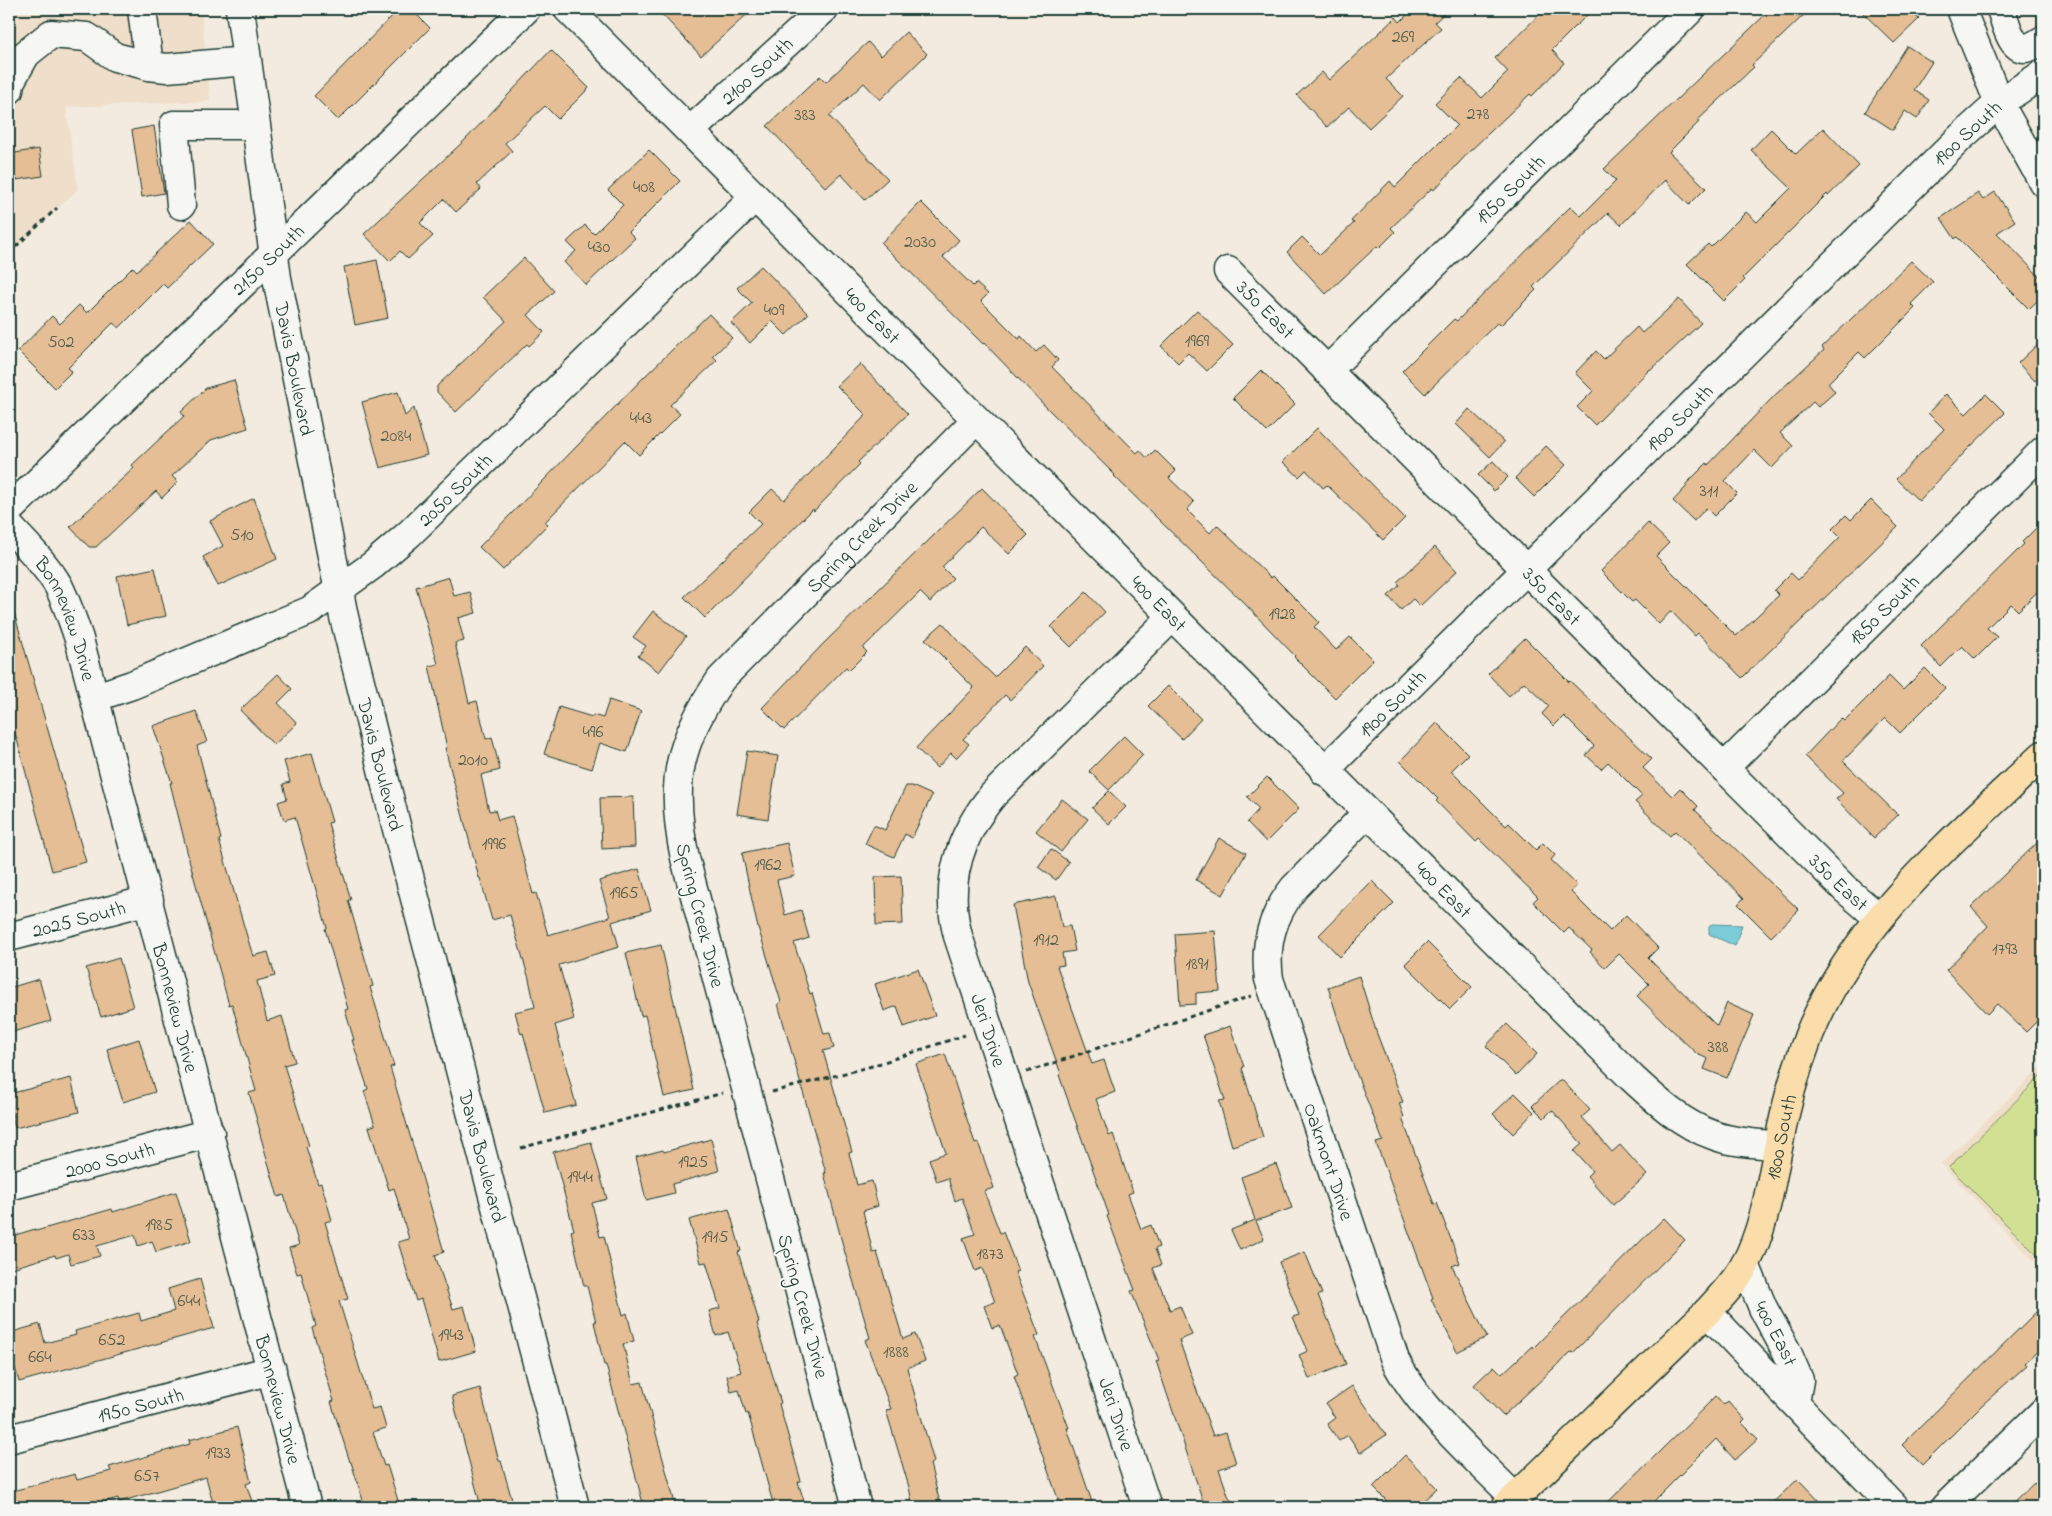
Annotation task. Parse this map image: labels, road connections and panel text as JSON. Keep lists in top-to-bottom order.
{
  "streets": {
    "main road": ["1800 South"],
    "street": [
      "2100 South",
      "1900 South",
      "1950 South",
      "2150 South",
      "350 East",
      "400 East",
      "Davis Boulevard",
      "2050 South",
      "Spring Creek Drive",
      "1850 South",
      "Bonneview Drive",
      "2025 South",
      "Jeri Drive",
      "2000 South",
      "Oakmont Drive"
    ]
  },
  "crossings": [
    ["2100 South", "400 East"],
    ["1900 South", "350 East"],
    ["1900 South", "400 East"],
    ["1950 South", "350 East"],
    ["1950 South", "Bonneview Drive"],
    ["2150 South", "Davis Boulevard"],
    ["350 East", "1850 South"],
    ["350 East", "1800 South"],
    ["400 East", "2050 South"],
    ["400 East", "Spring Creek Drive"],
    ["400 East", "Jeri Drive"],
    ["400 East", "1800 South"],
    ["400 East", "Oakmont Drive"],
    ["Davis Boulevard", "2050 South"],
    ["2050 South", "Bonneview Drive"],
    ["Bonneview Drive", "2025 South"],
    ["Bonneview Drive", "2000 South"],
    ["1800 South", "Oakmont Drive"]
  ],
  "house_numbers": [
    "269",
    "278",
    "383",
    "408",
    "2030",
    "430",
    "409",
    "1969",
    "502",
    "443",
    "2084",
    "311",
    "510",
    "1928",
    "496",
    "2010",
    "1996",
    "1962",
    "1965",
    "1912",
    "1793",
    "1891",
    "388",
    "1925",
    "1944",
    "1985",
    "633",
    "1915",
    "1873",
    "644",
    "1943",
    "652",
    "1888",
    "664",
    "1933",
    "657"
  ]
}
